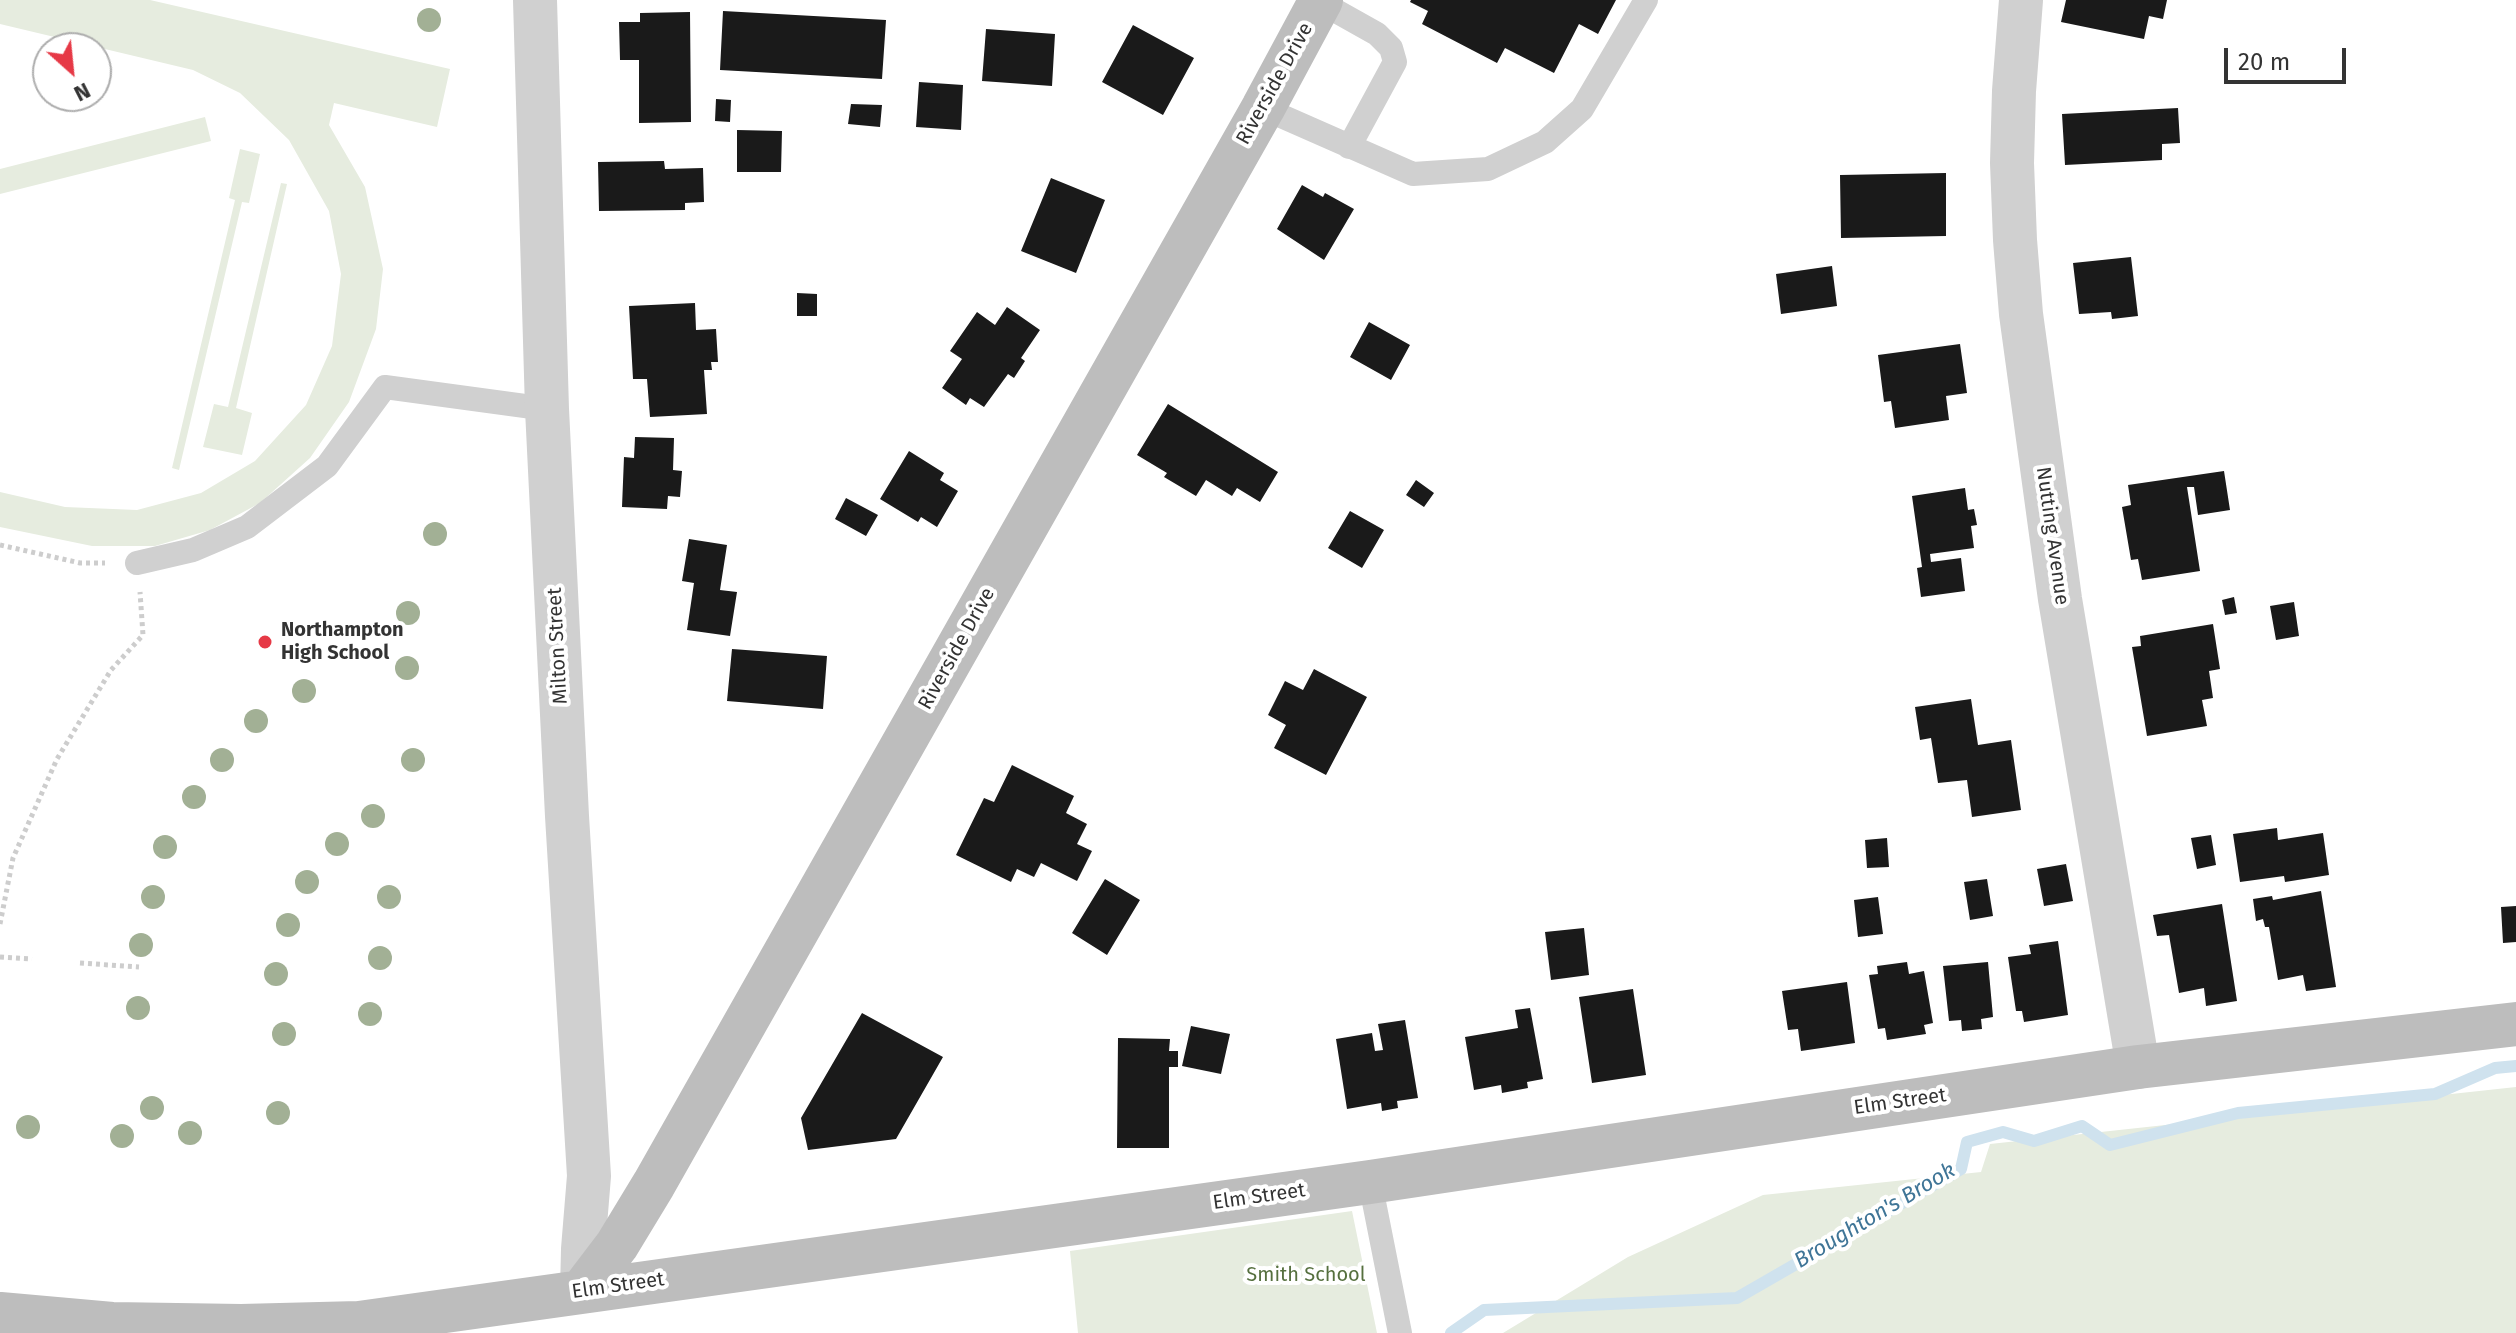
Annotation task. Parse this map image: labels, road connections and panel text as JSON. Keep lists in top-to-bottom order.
{
  "streets": {
    "main road": ["Riverside Drive", "Elm Street"],
    "street": ["Nutting Avenue", "Milton Street"]
  },
  "crossings": [
    ["Riverside Drive", "Milton Street"],
    ["Riverside Drive", "Elm Street"],
    ["Nutting Avenue", "Elm Street"],
    ["Milton Street", "Elm Street"]
  ],
  "water": ["Broughton's Brook"],
  "parks": ["Smith School"],
  "places": ["Northampton High School"],
  "scale_bar": "20 m",
  "north": "bottom right"
}
